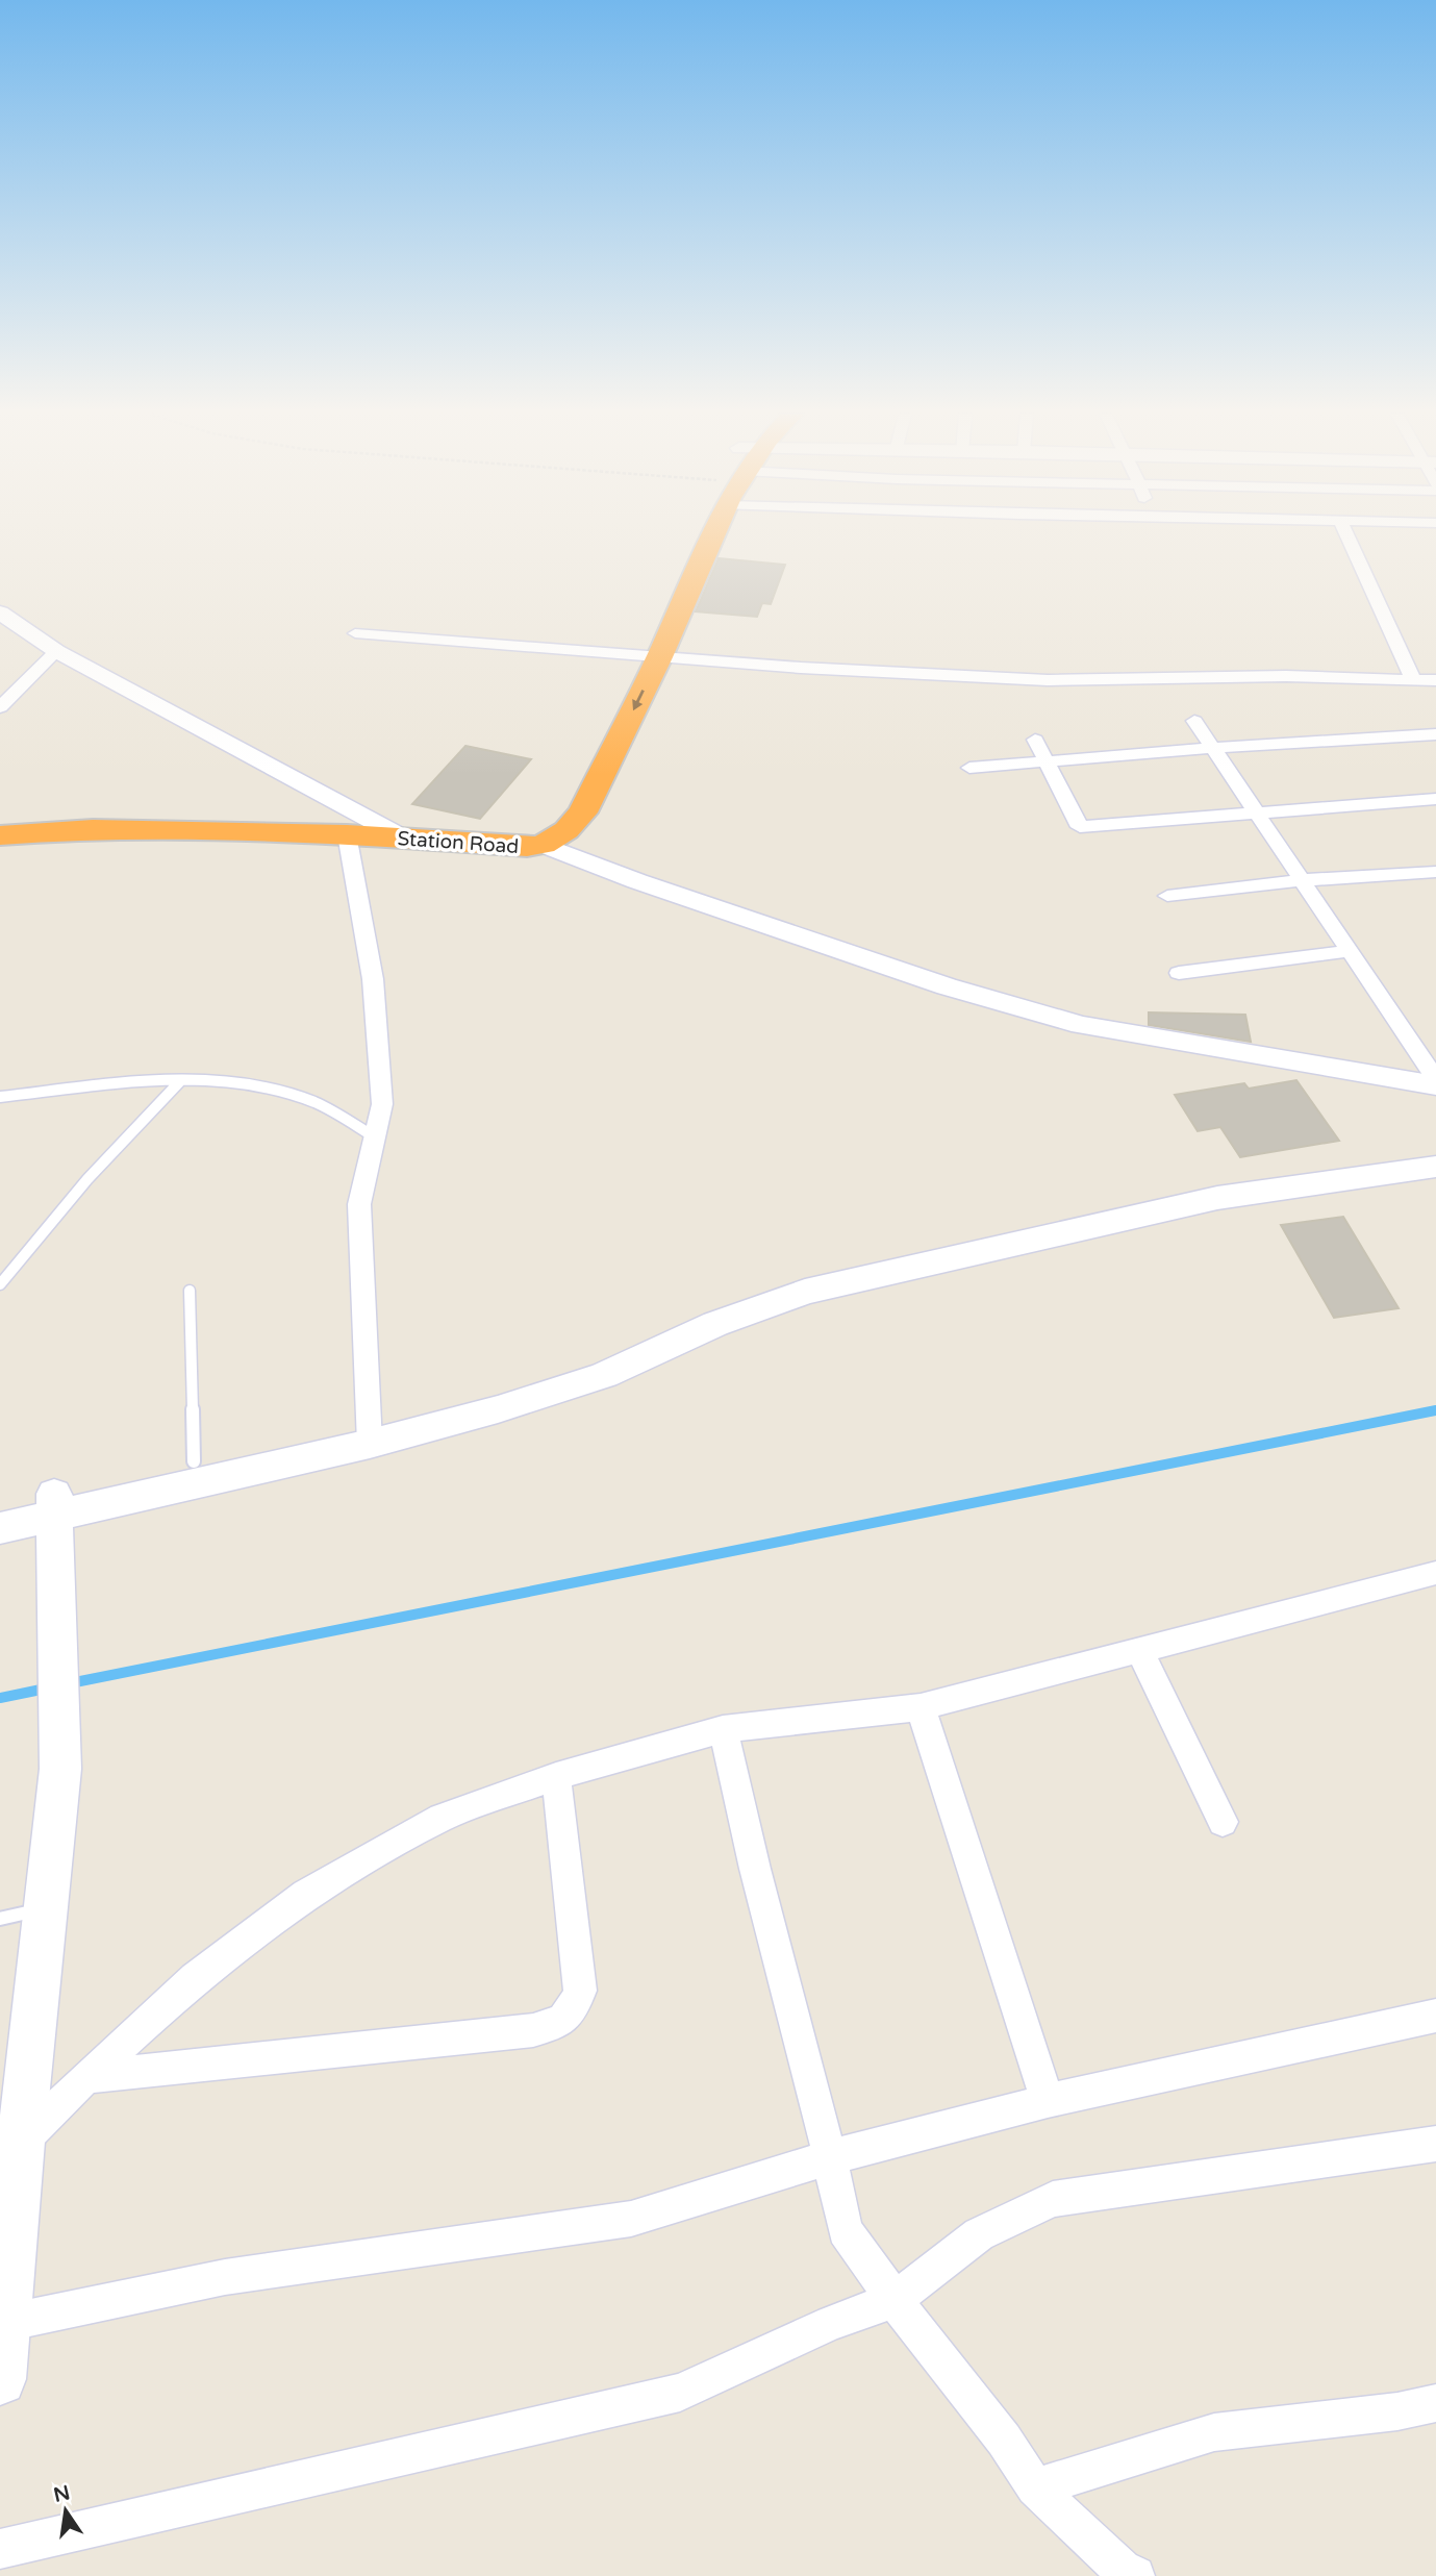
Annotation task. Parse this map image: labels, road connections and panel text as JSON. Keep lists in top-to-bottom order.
{
  "streets": {
    "highway": ["Station Road"]
  },
  "north": "top"
}
